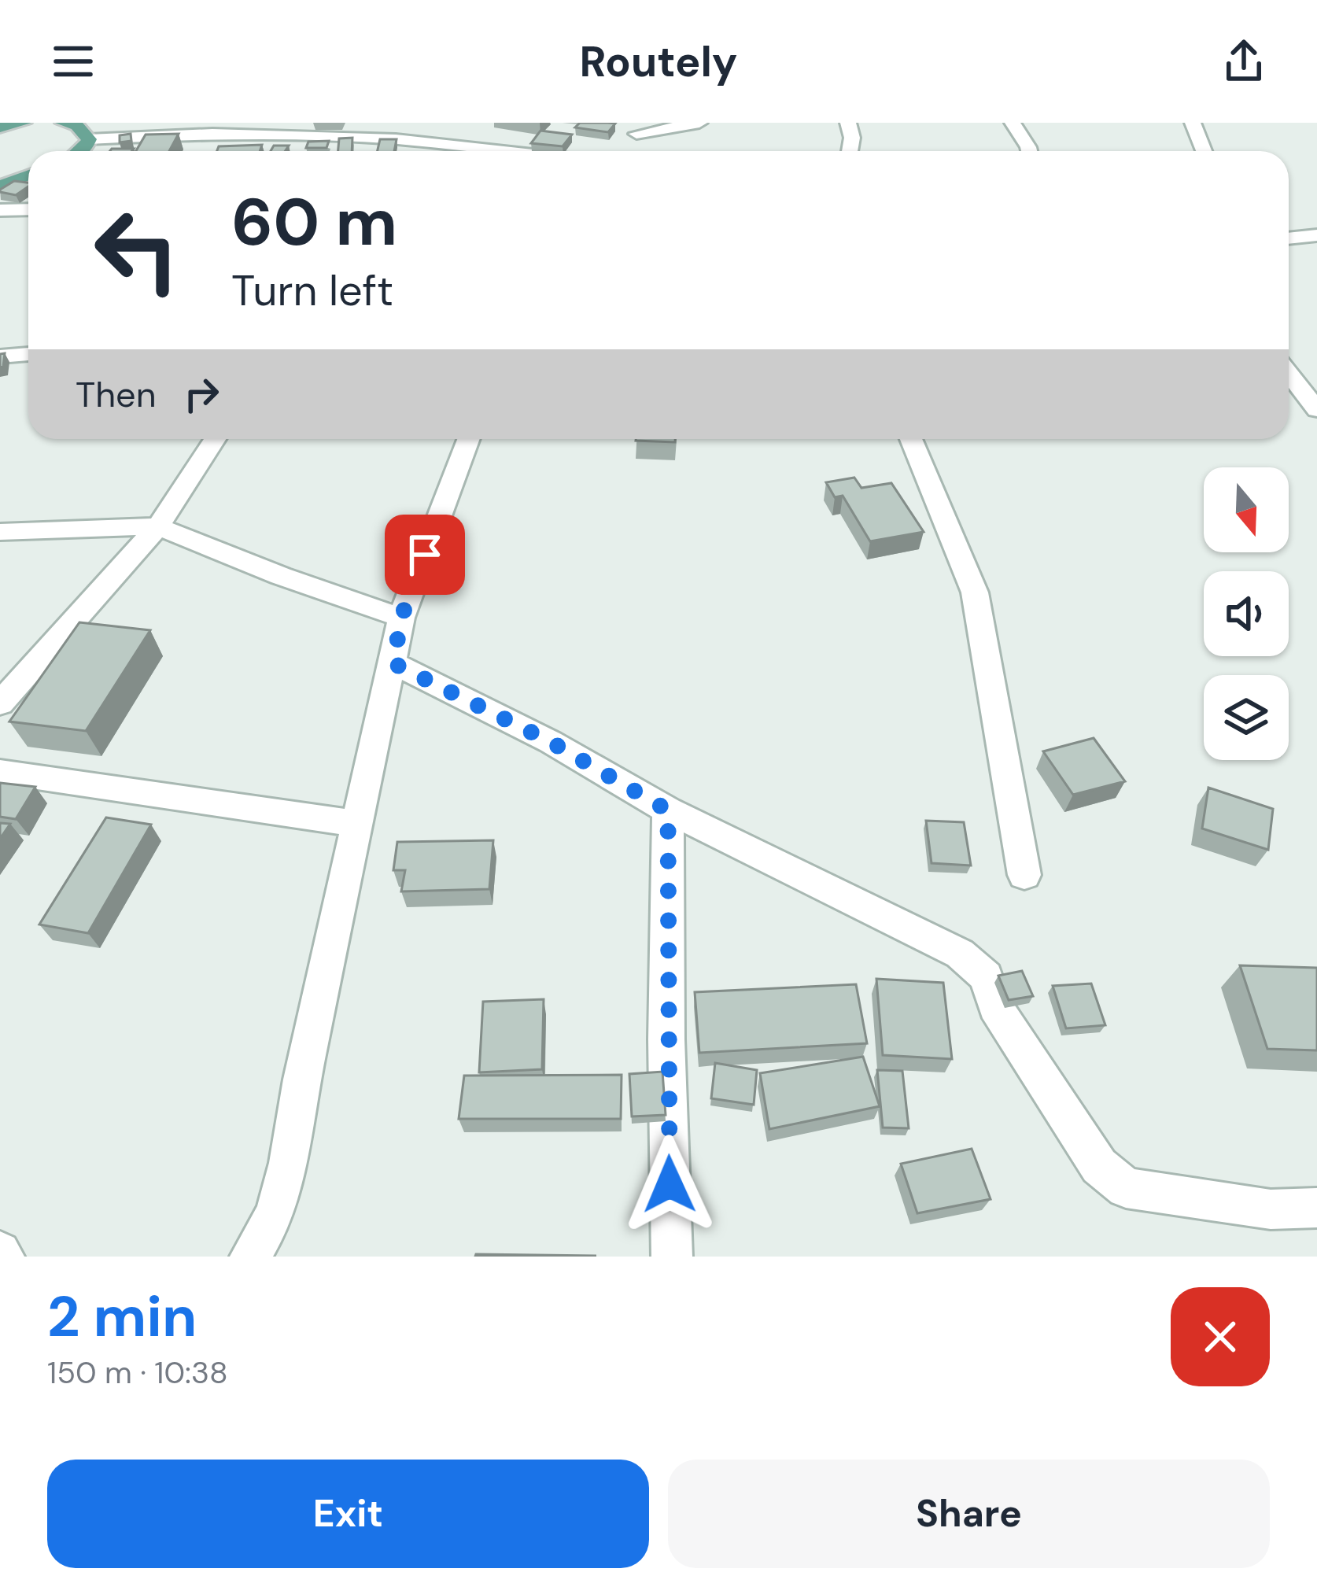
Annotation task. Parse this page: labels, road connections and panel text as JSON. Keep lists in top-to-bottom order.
{
  "north": "bottom",
  "page": {
    "header": "Routely",
    "turn": ["60 m", "Turn left"],
    "then": "Then",
    "heading": ["2 min", "150 m · 10:38"],
    "buttons": ["Exit", "Share"]
  }
}
